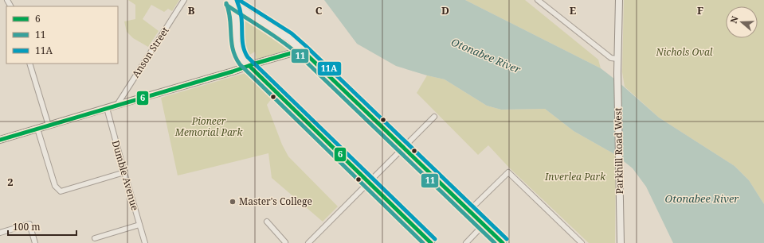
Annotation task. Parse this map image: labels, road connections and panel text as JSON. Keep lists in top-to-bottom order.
{
  "streets": {
    "main road": ["Parkhill Road West"],
    "street": ["Anson Street", "Dumble Avenue"]
  },
  "water": ["Otonabee River"],
  "parks": ["Nichols Oval", "Pioneer Memorial Park", "Inverlea Park"],
  "places": ["Master's College"],
  "lines": ["transit line 11A", "transit line 11", "transit line 6"],
  "legend": ["6", "11", "11A"],
  "scale_bar": "100 m",
  "north": "left",
  "grid": {
    "columns": [
      "B",
      "C",
      "D",
      "E",
      "F"
    ],
    "rows": ["2"]
  }
}
